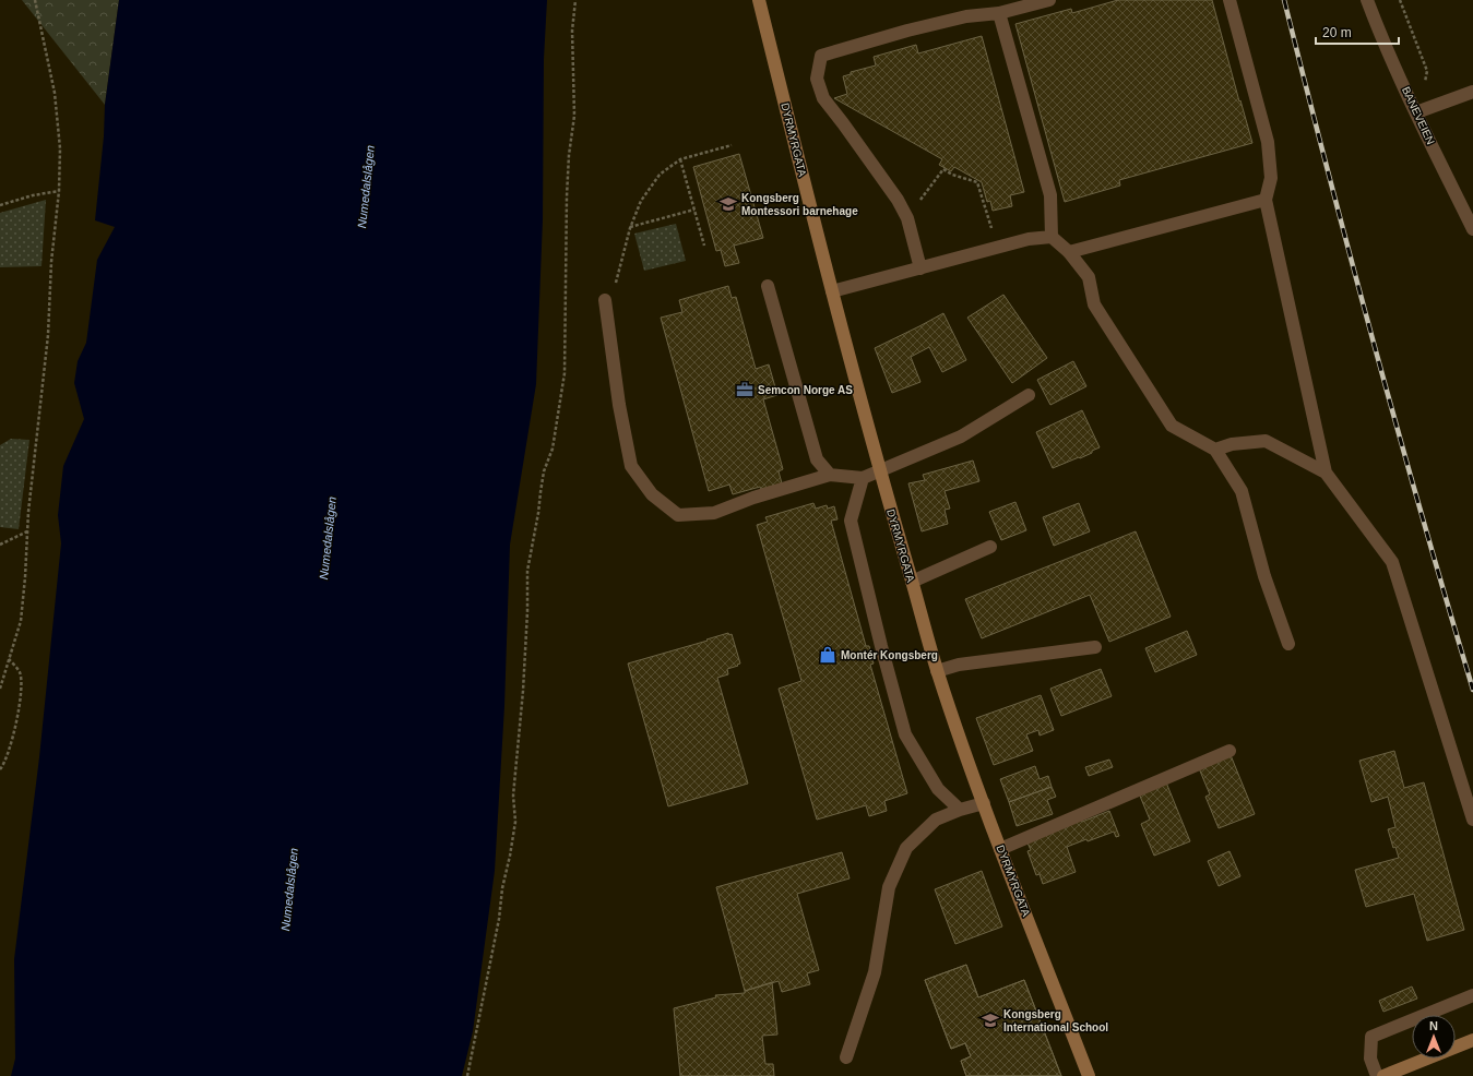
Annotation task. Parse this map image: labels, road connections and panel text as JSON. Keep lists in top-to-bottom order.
{
  "streets": {
    "main road": ["DYRMYRGATA"],
    "street": ["BANEVEIEN"]
  },
  "water": ["Numedalslågen"],
  "places": {
    "school or university": ["Kongsberg Montessori barnehage", "Kongsberg International School"],
    "office": ["Semcon Norge AS"],
    "shop": ["Montér Kongsberg"]
  },
  "scale_bar": "20 m",
  "north": "top"
}
